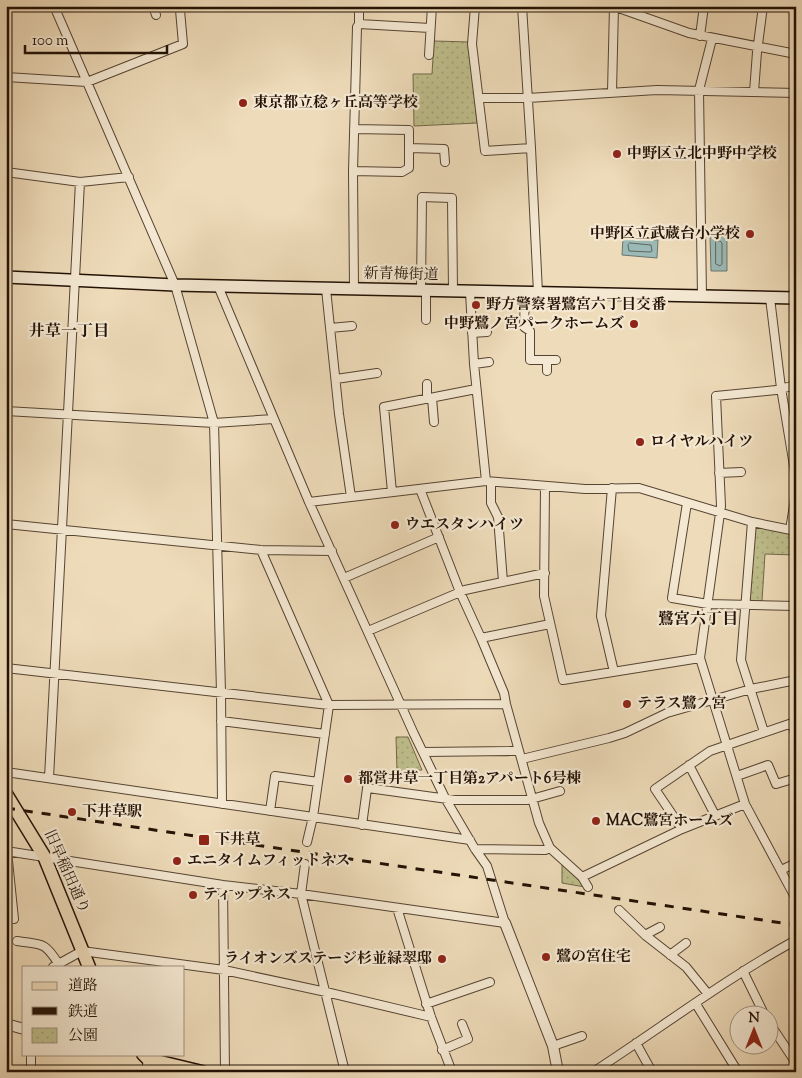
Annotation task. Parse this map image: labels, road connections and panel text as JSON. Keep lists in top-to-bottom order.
{
  "streets": {
    "main road": ["新青梅街道", "旧早稲田通り"]
  },
  "districts": ["井草一丁目", "鷺宮六丁目"],
  "places": {
    "other": [
      "東京都立稔ヶ丘高等学校",
      "中野区立北中野中学校",
      "中野区立武蔵台小学校",
      "野方警察署鷺宮六丁目交番",
      "中野鷺ノ宮パークホームズ",
      "ロイヤルハイツ",
      "ウエスタンハイツ",
      "テラス鷺ノ宮",
      "都営井草一丁目第2アパート6号棟",
      "下井草駅",
      "MAC鷺宮ホームズ",
      "エニタイムフィットネス",
      "ティップネス",
      "鷺の宮住宅",
      "ライオンズステージ杉並緑翠邸"
    ],
    "transit": ["下井草"]
  },
  "legend": ["道路", "鉄道", "公園"],
  "scale_bar": "100 m",
  "north": "top"
}
